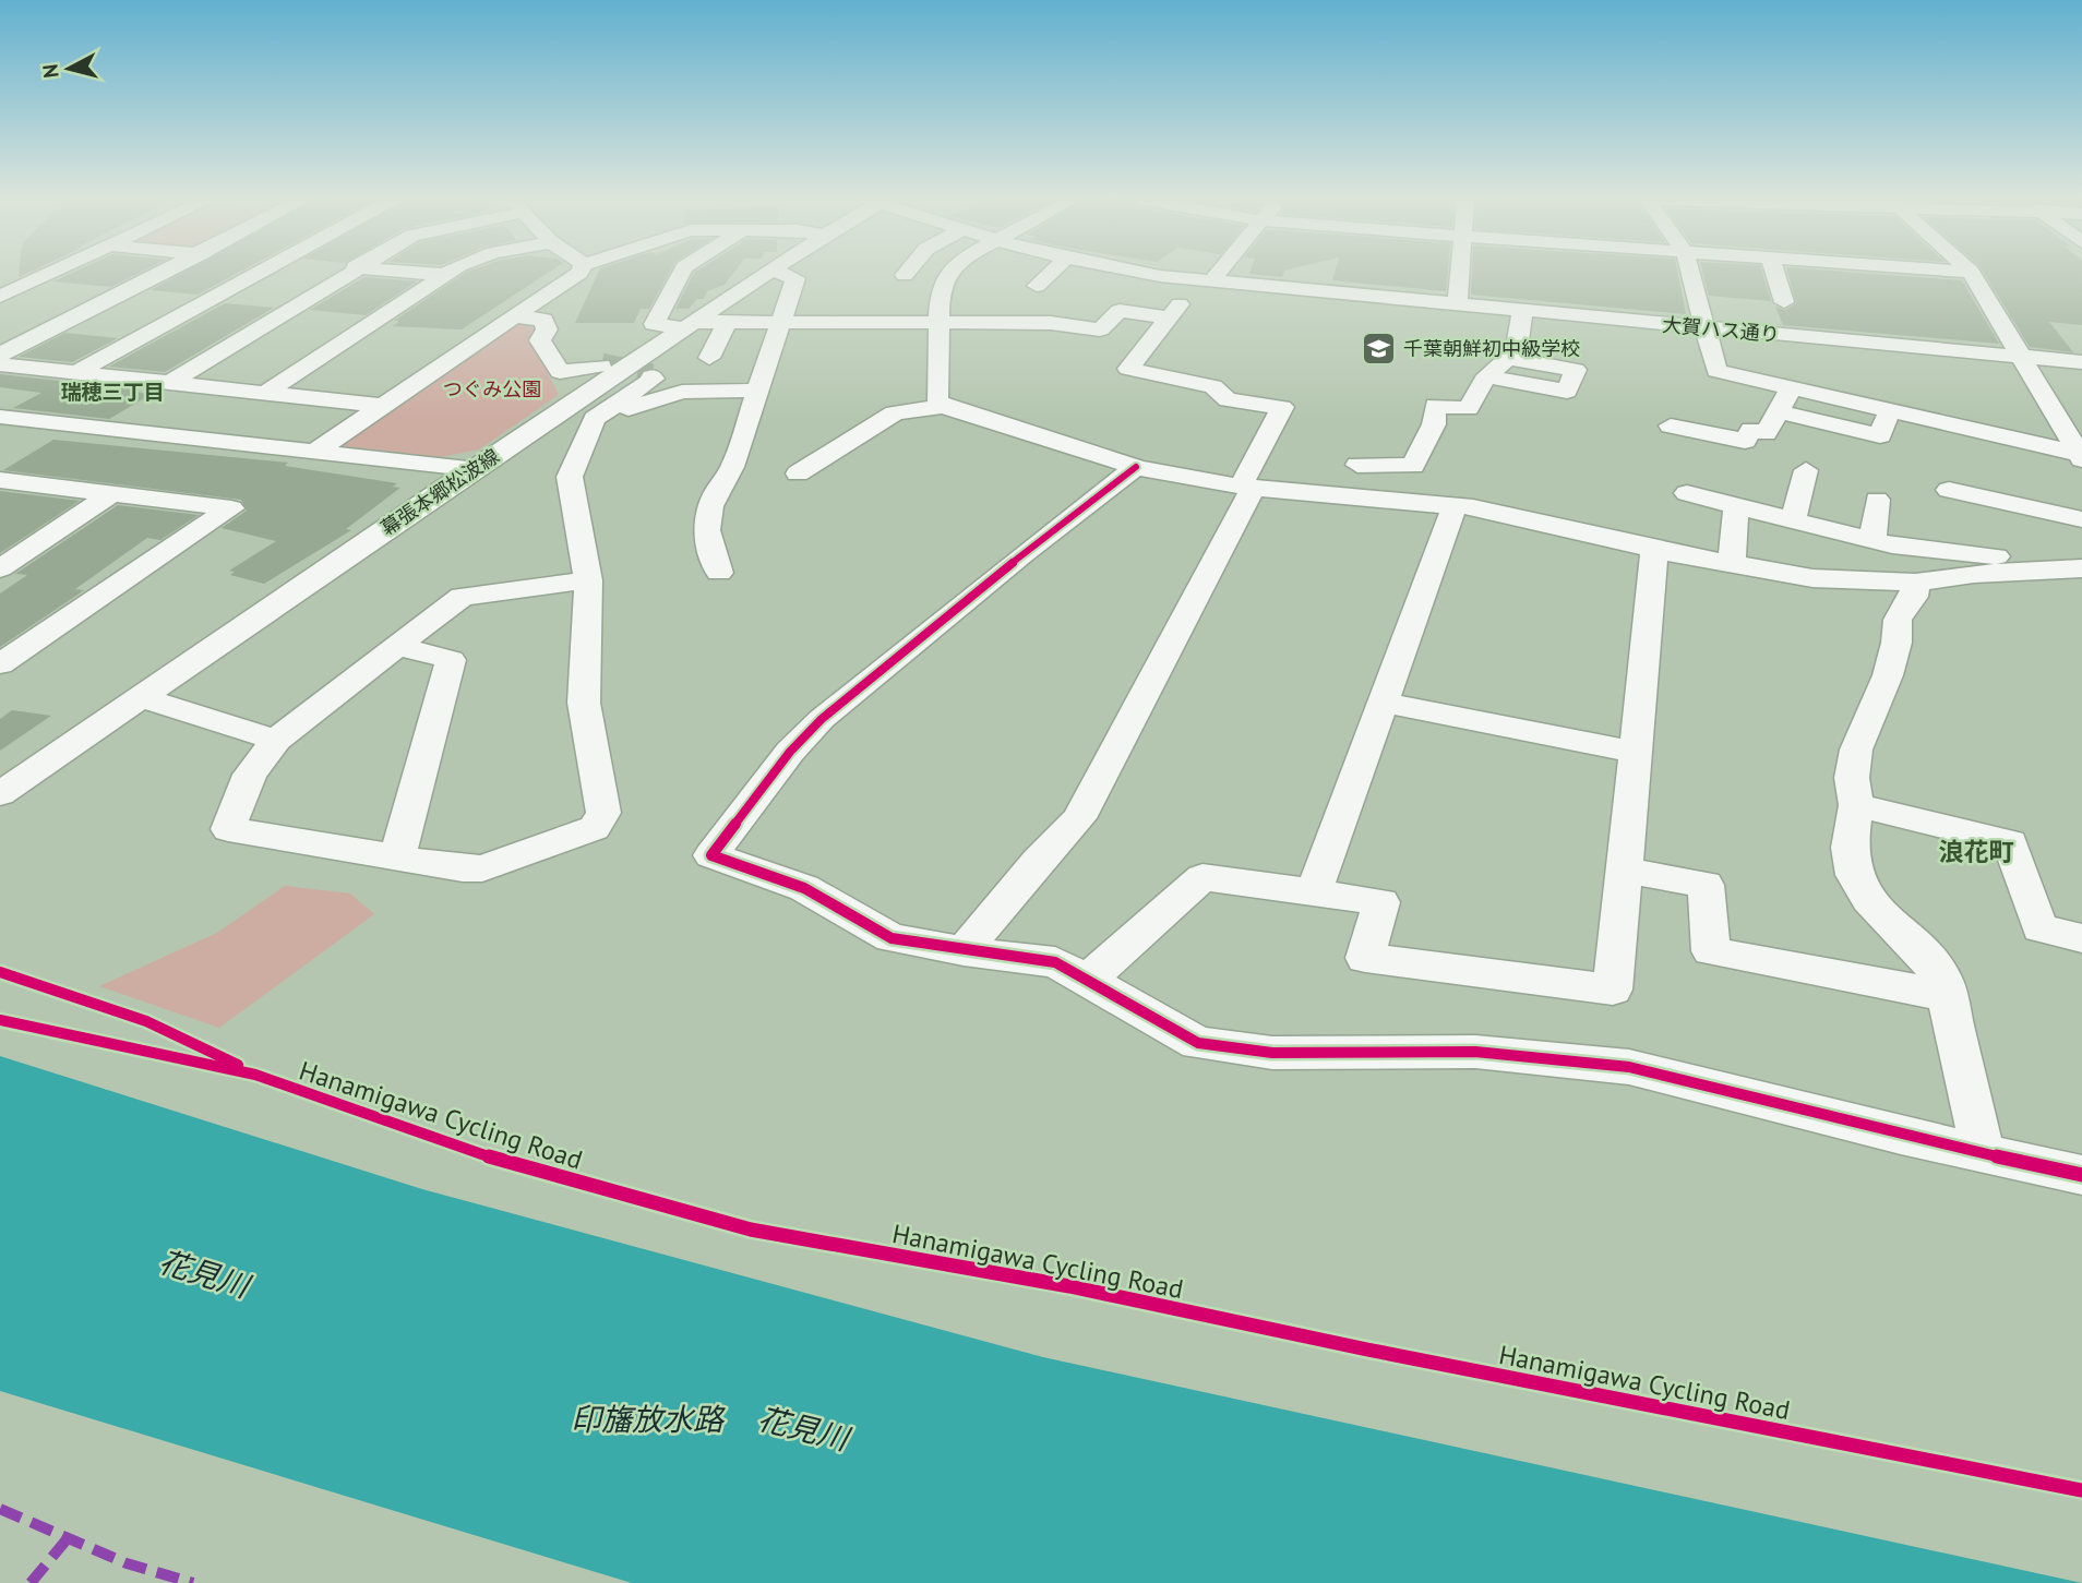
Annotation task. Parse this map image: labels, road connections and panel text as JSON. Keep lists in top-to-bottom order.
{
  "streets": {
    "street": ["大賀ハス通り", "幕張本郷松波線"],
    "cycle path": ["Hanamigawa Cycling Road"]
  },
  "districts": ["瑞穂三丁目", "浪花町"],
  "water": ["花見川", "印旛放水路"],
  "parks": ["つぐみ公園"],
  "places": {
    "school or university": ["千葉朝鮮初中級学校"]
  },
  "north": "left"
}
